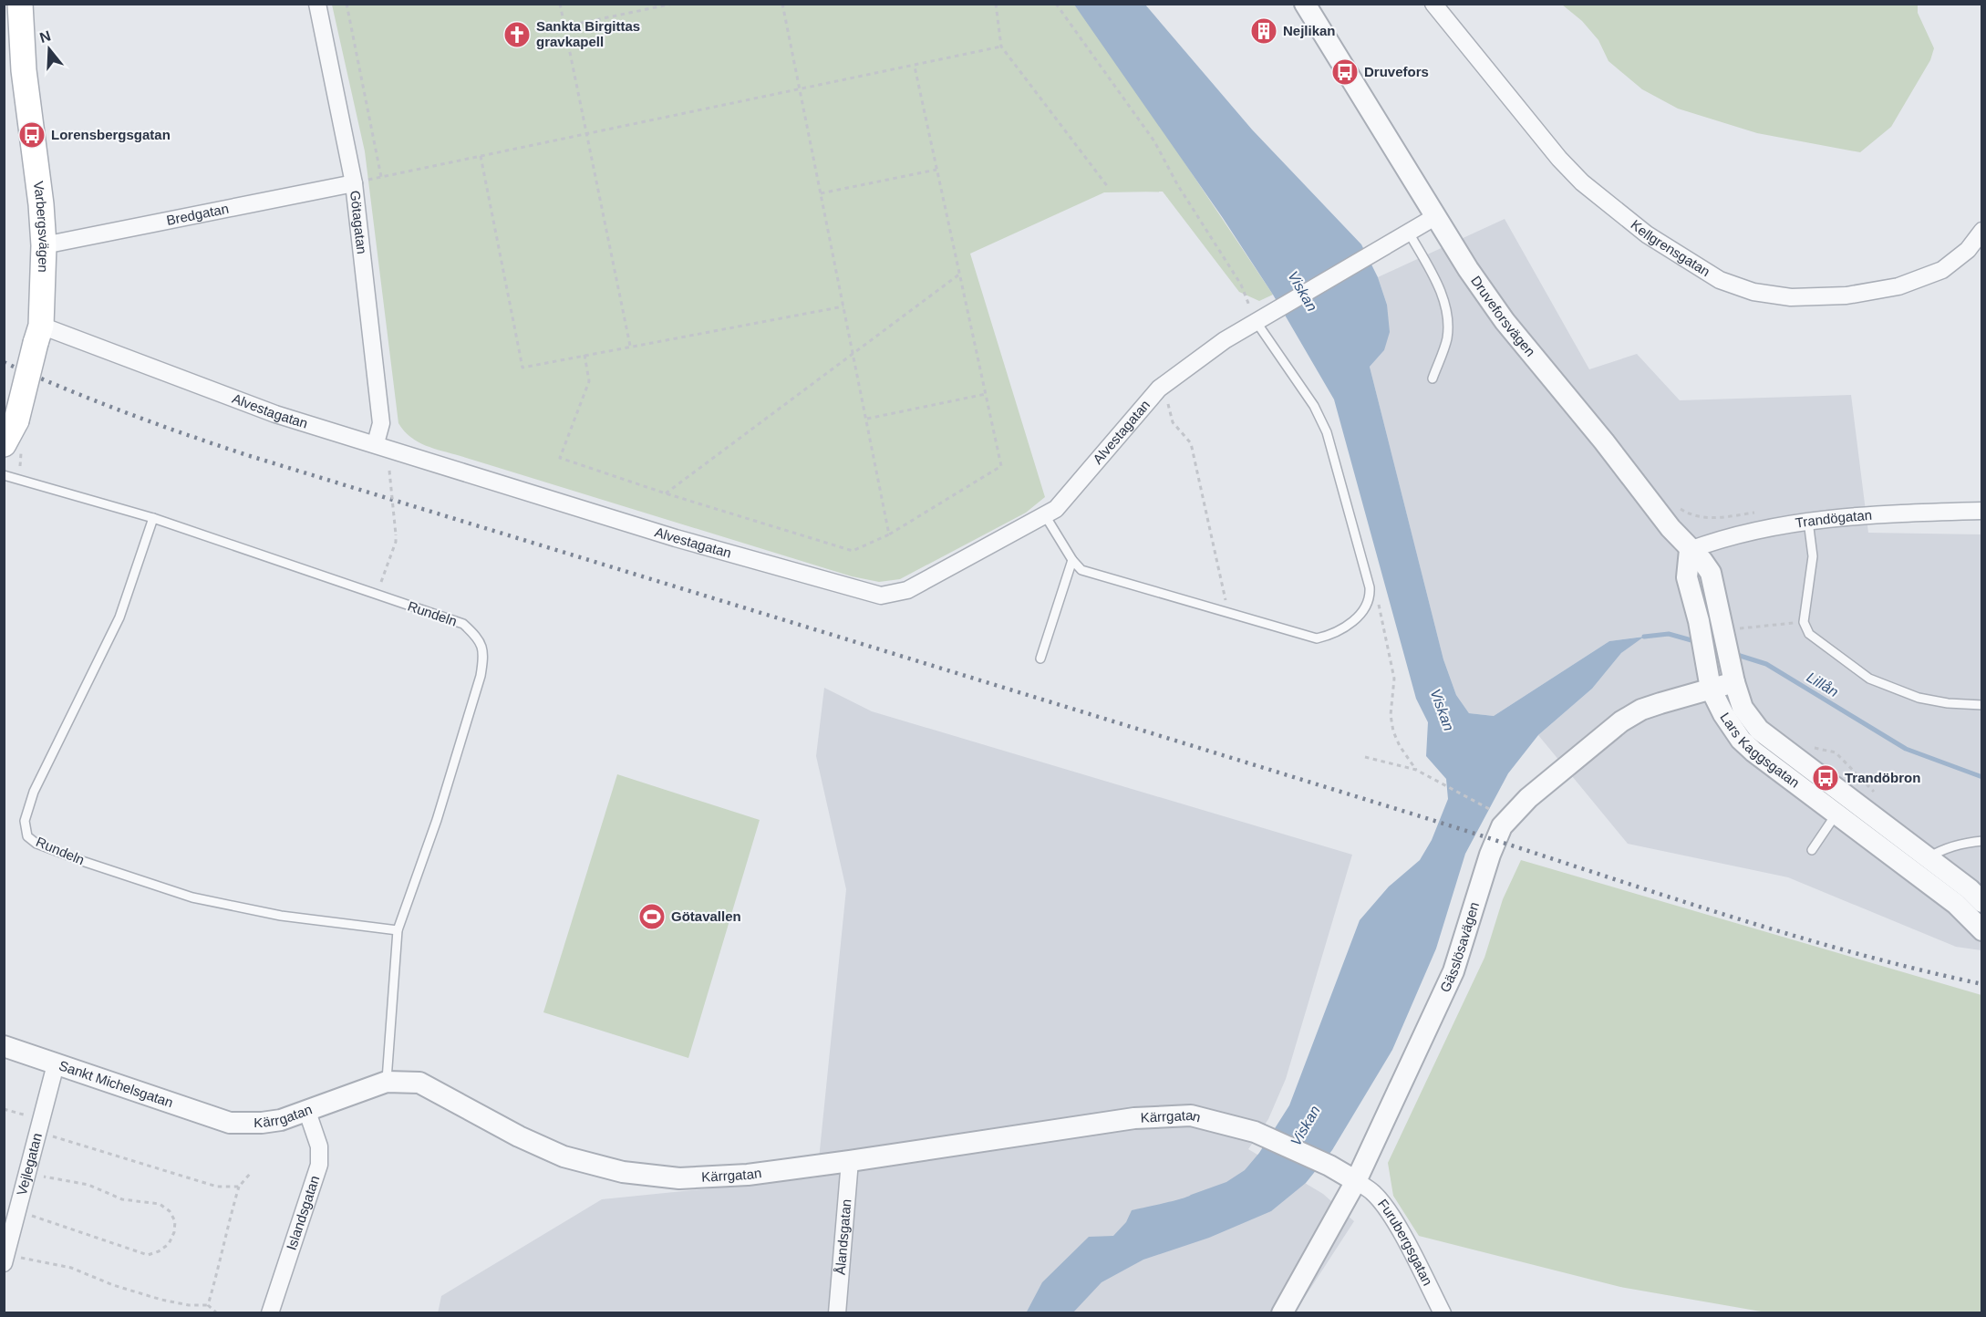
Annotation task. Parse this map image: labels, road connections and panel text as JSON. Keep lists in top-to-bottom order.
{
  "streets": {
    "main road": ["Varbergsvägen"],
    "street": [
      "Bredgatan",
      "Götagatan",
      "Kellgrensgatan",
      "Druveforsvägen",
      "Alvestagatan",
      "Trandögatan",
      "Lars Kaggsgatan",
      "Gässlösavägen",
      "Sankt Michelsgatan",
      "Kärrgatan",
      "Vejlegatan",
      "Islandsgatan",
      "Ålandsgatan",
      "Furubergsgatan"
    ],
    "lane": ["Rundeln"]
  },
  "crossings": [
    ["Bredgatan", "Götagatan"],
    ["Bredgatan", "Varbergsvägen"],
    ["Götagatan", "Alvestagatan"],
    ["Varbergsvägen", "Alvestagatan"],
    ["Druveforsvägen", "Trandögatan"],
    ["Druveforsvägen", "Lars Kaggsgatan"],
    ["Druveforsvägen", "Gässlösavägen"],
    ["Trandögatan", "Lars Kaggsgatan"],
    ["Rundeln", "Kärrgatan"],
    ["Lars Kaggsgatan", "Gässlösavägen"],
    ["Gässlösavägen", "Kärrgatan"],
    ["Gässlösavägen", "Furubergsgatan"],
    ["Sankt Michelsgatan", "Kärrgatan"],
    ["Sankt Michelsgatan", "Vejlegatan"],
    ["Kärrgatan", "Islandsgatan"],
    ["Kärrgatan", "Ålandsgatan"],
    ["Kärrgatan", "Furubergsgatan"]
  ],
  "water": ["Viskan", "Lillån"],
  "places": {
    "building": ["Nejlikan"],
    "church": ["Sankta Birgittas gravkapell"],
    "bus stop": ["Druvefors", "Lorensbergsgatan", "Trandöbron"],
    "sports": ["Götavallen"]
  },
  "north": "top"
}
